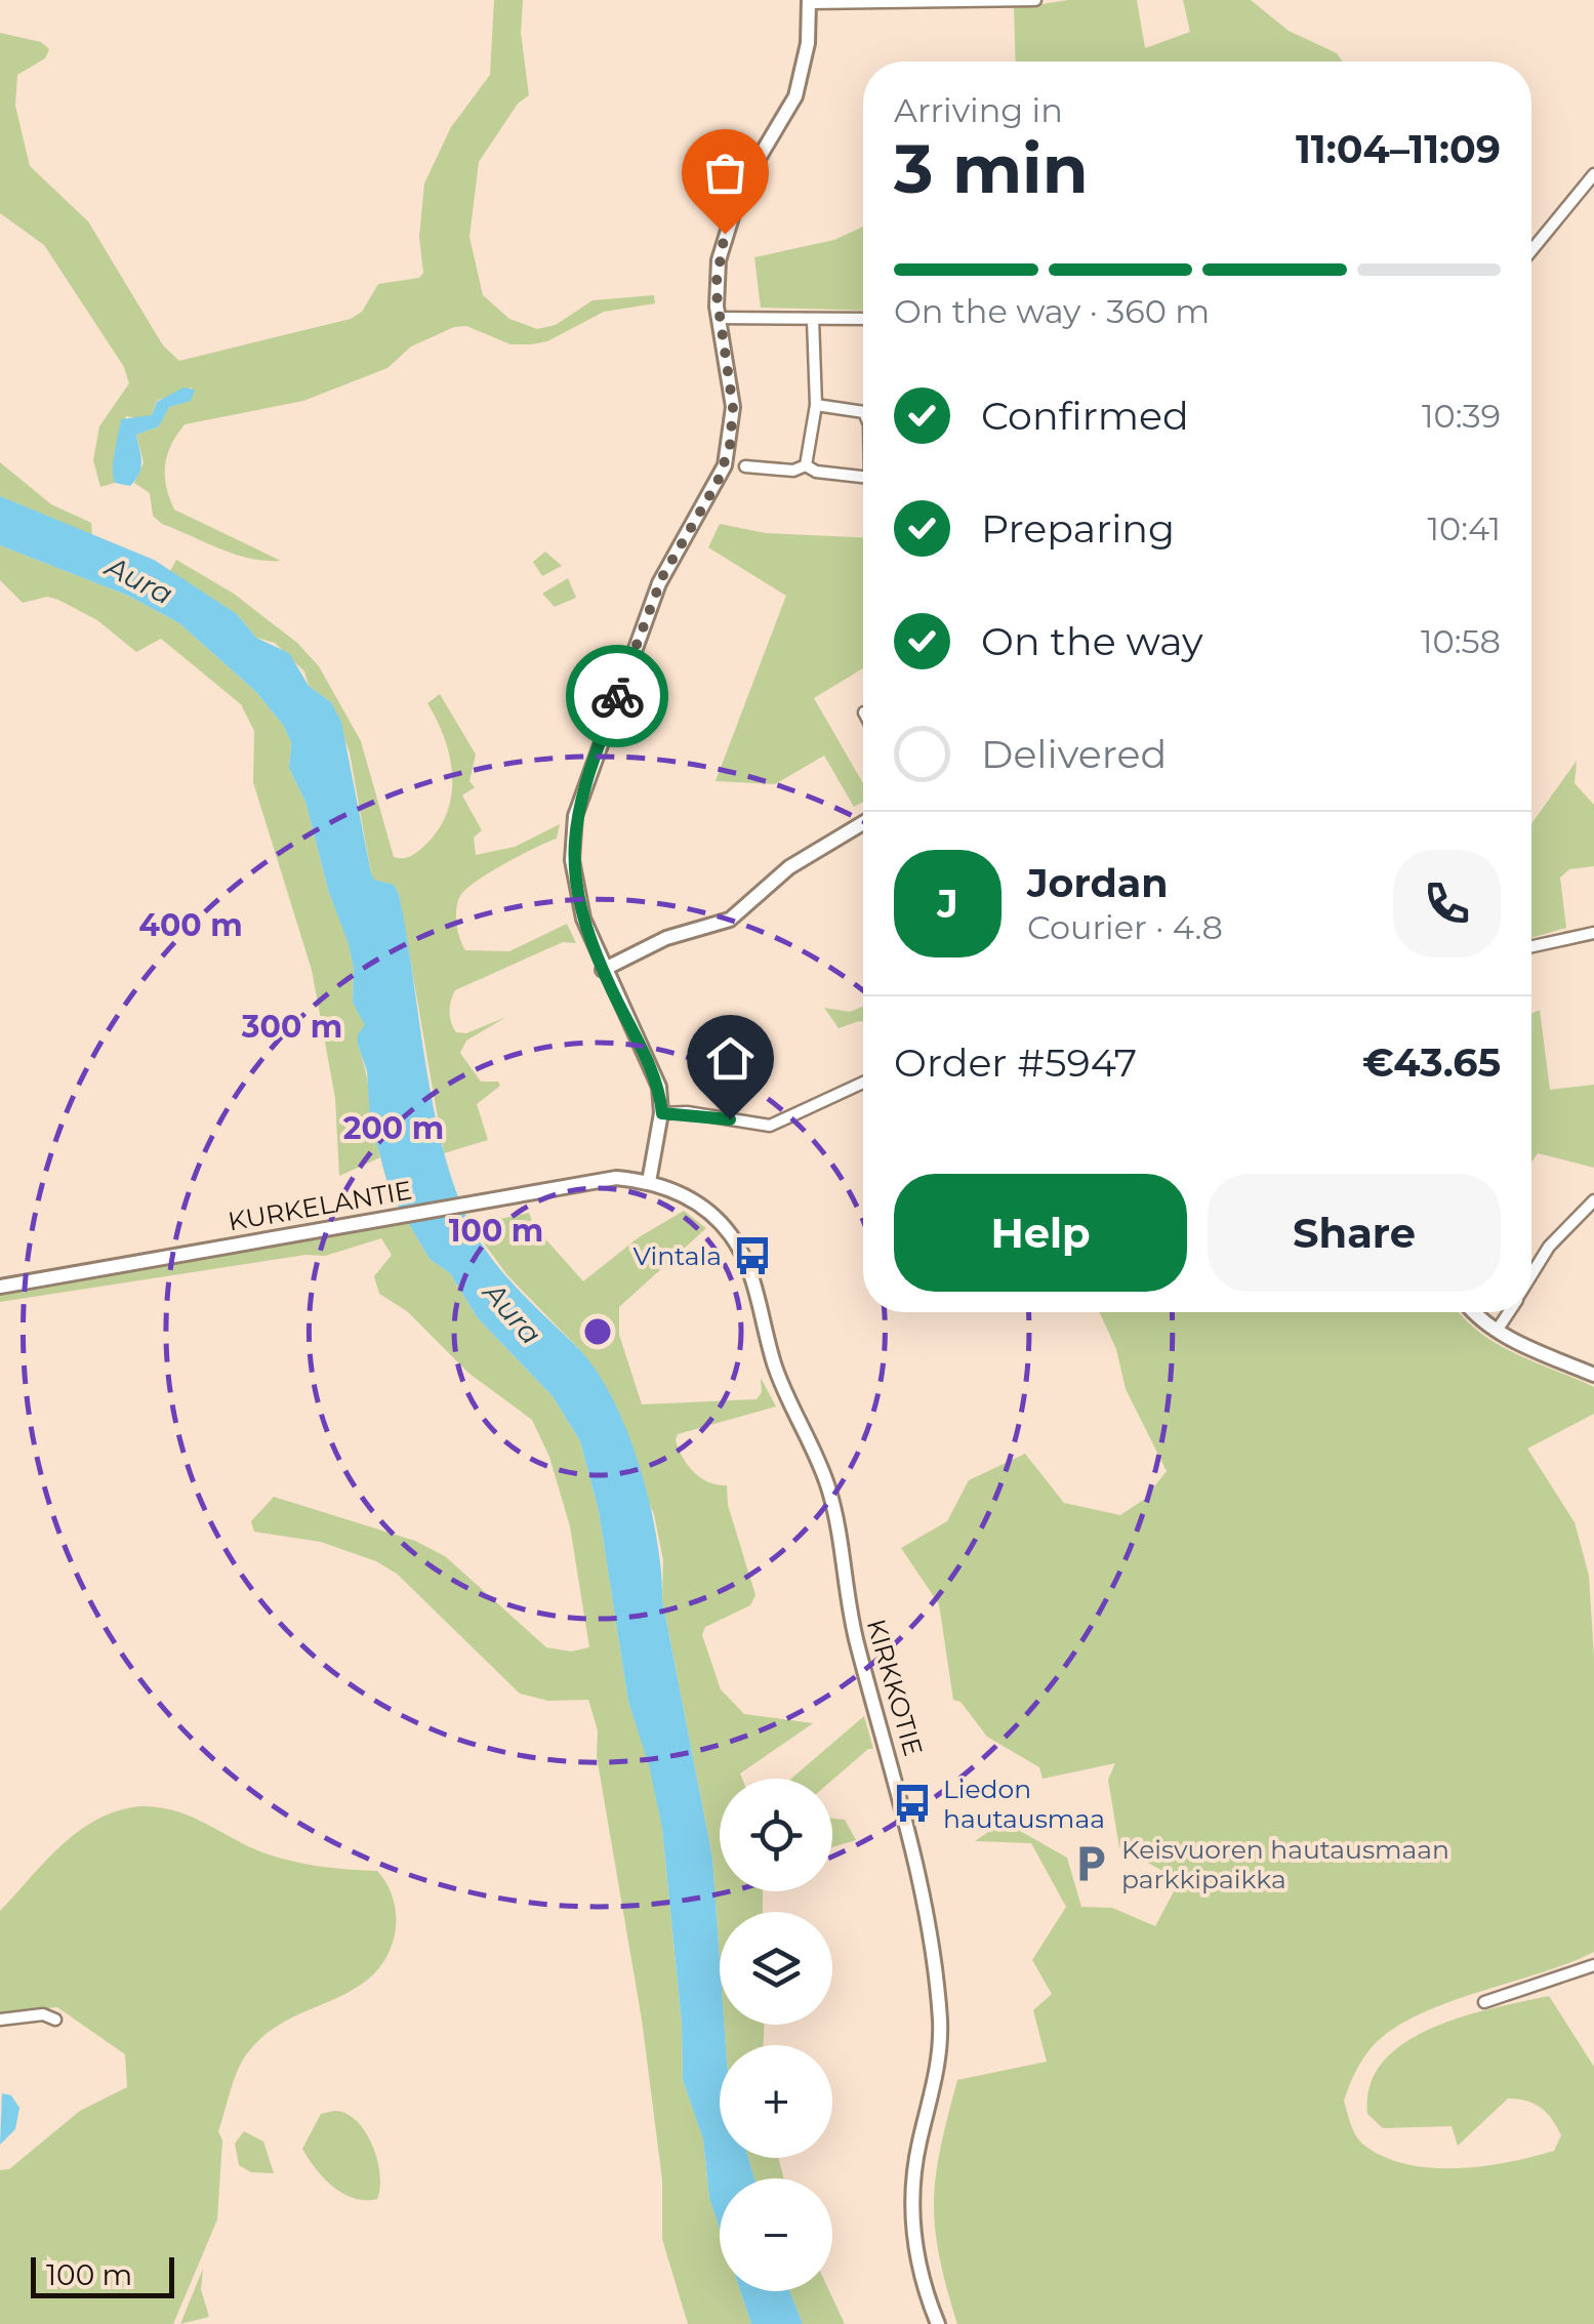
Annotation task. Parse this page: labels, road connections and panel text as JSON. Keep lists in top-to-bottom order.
{
  "streets": {
    "street": ["KURKELANTIE", "KIRKKOTIE"]
  },
  "crossings": [
    ["KURKELANTIE", "KIRKKOTIE"]
  ],
  "water": ["Aura"],
  "places": {
    "bus stop": ["Vintala", "Liedon hautausmaa"],
    "parking": ["Keisvuoren hautausmaan parkkipaikka"]
  },
  "scale_bar": "100 m",
  "page": {
    "heading": ["3 min", "Arriving in", "11:04–11:09"],
    "panel": [
      "Jordan",
      "Courier · 4.8",
      "Order #5947",
      "€43.65"
    ],
    "bar": "On the way · 360 m",
    "list": [
      ["Confirmed", "10:39"],
      ["Preparing", "10:41"],
      ["On the way", "10:58"],
      "Delivered"
    ],
    "round": "J",
    "buttons": ["Help", "Share"],
    "map_buttons": ["+", "−"],
    "scale": "100 m"
  },
  "rings": [
    "400 m",
    "300 m",
    "200 m",
    "100 m"
  ]
}
